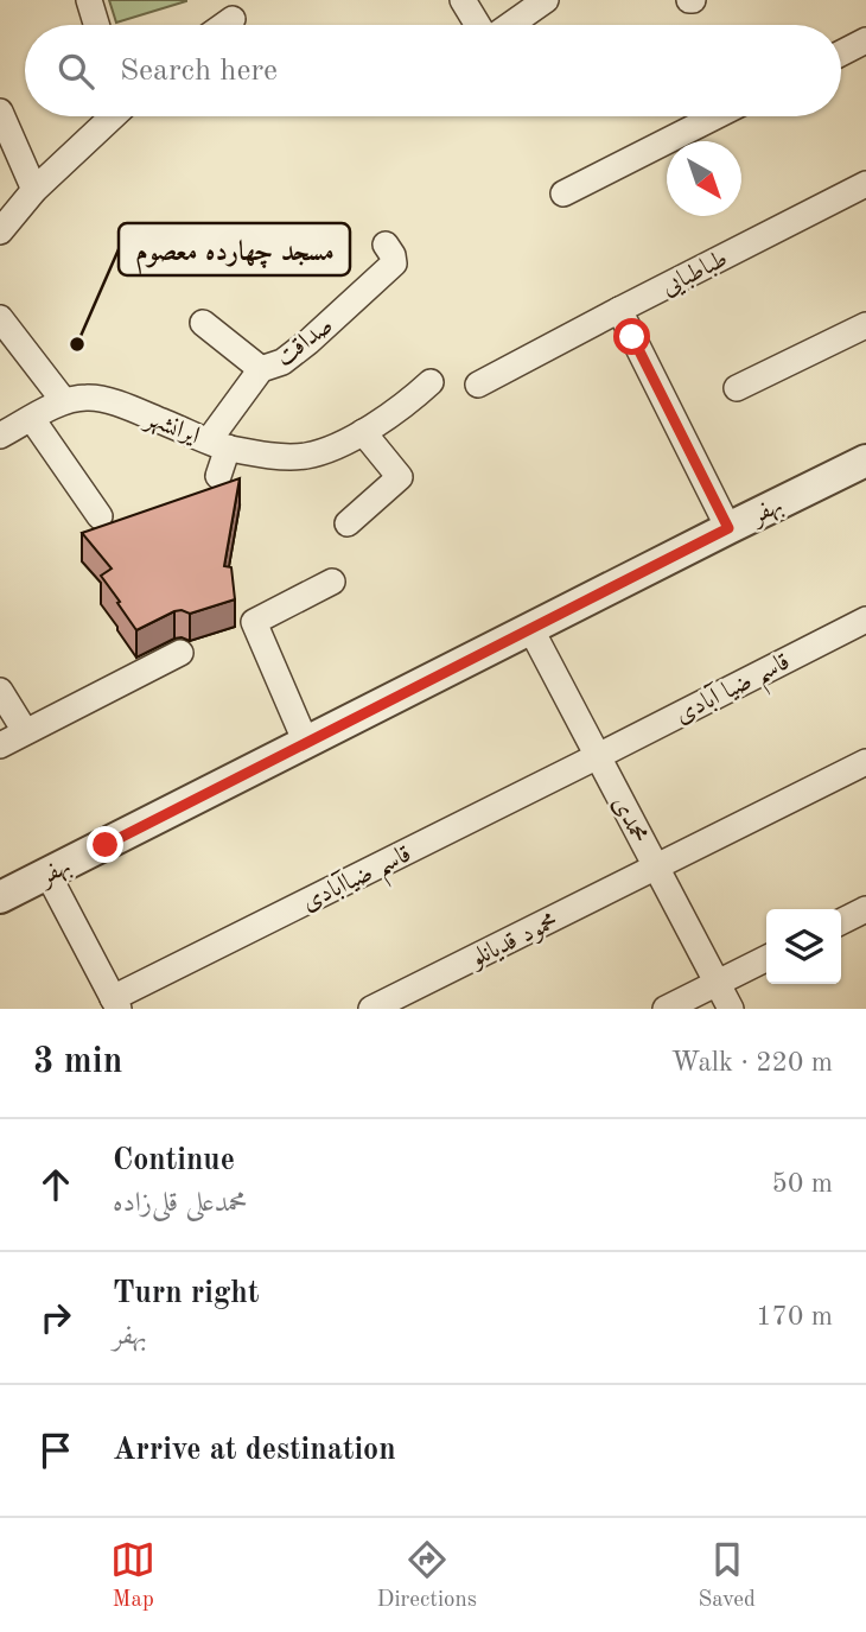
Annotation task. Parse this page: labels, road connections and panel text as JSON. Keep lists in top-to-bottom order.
{
  "streets": {
    "street": [
      "طباطبایی",
      "صداقت",
      "ایرانشهر",
      "بهفر",
      "قاسم ضیا آبادی",
      "محمدی",
      "قاسم ضیاآبادی",
      "محمود قدیانلو"
    ]
  },
  "crossings": [
    ["صداقت", "ایرانشهر"],
    ["بهفر", "محمدی"],
    ["قاسم ضیا آبادی", "محمدی"],
    ["قاسم ضیا آبادی", "قاسم ضیاآبادی"],
    ["محمدی", "قاسم ضیاآبادی"],
    ["محمدی", "محمود قدیانلو"]
  ],
  "places": ["مسجد چهارده معصوم"],
  "north": "bottom right",
  "page": {
    "search": "Search here",
    "heading": ["3 min", "Walk · 220 m"],
    "list": [
      ["Continue", "محمدعلی قلی‌زاده", "50 m"],
      ["Turn right", "بهفر", "170 m"],
      "Arrive at destination"
    ],
    "nav": ["Map", "Directions", "Saved"]
  }
}
